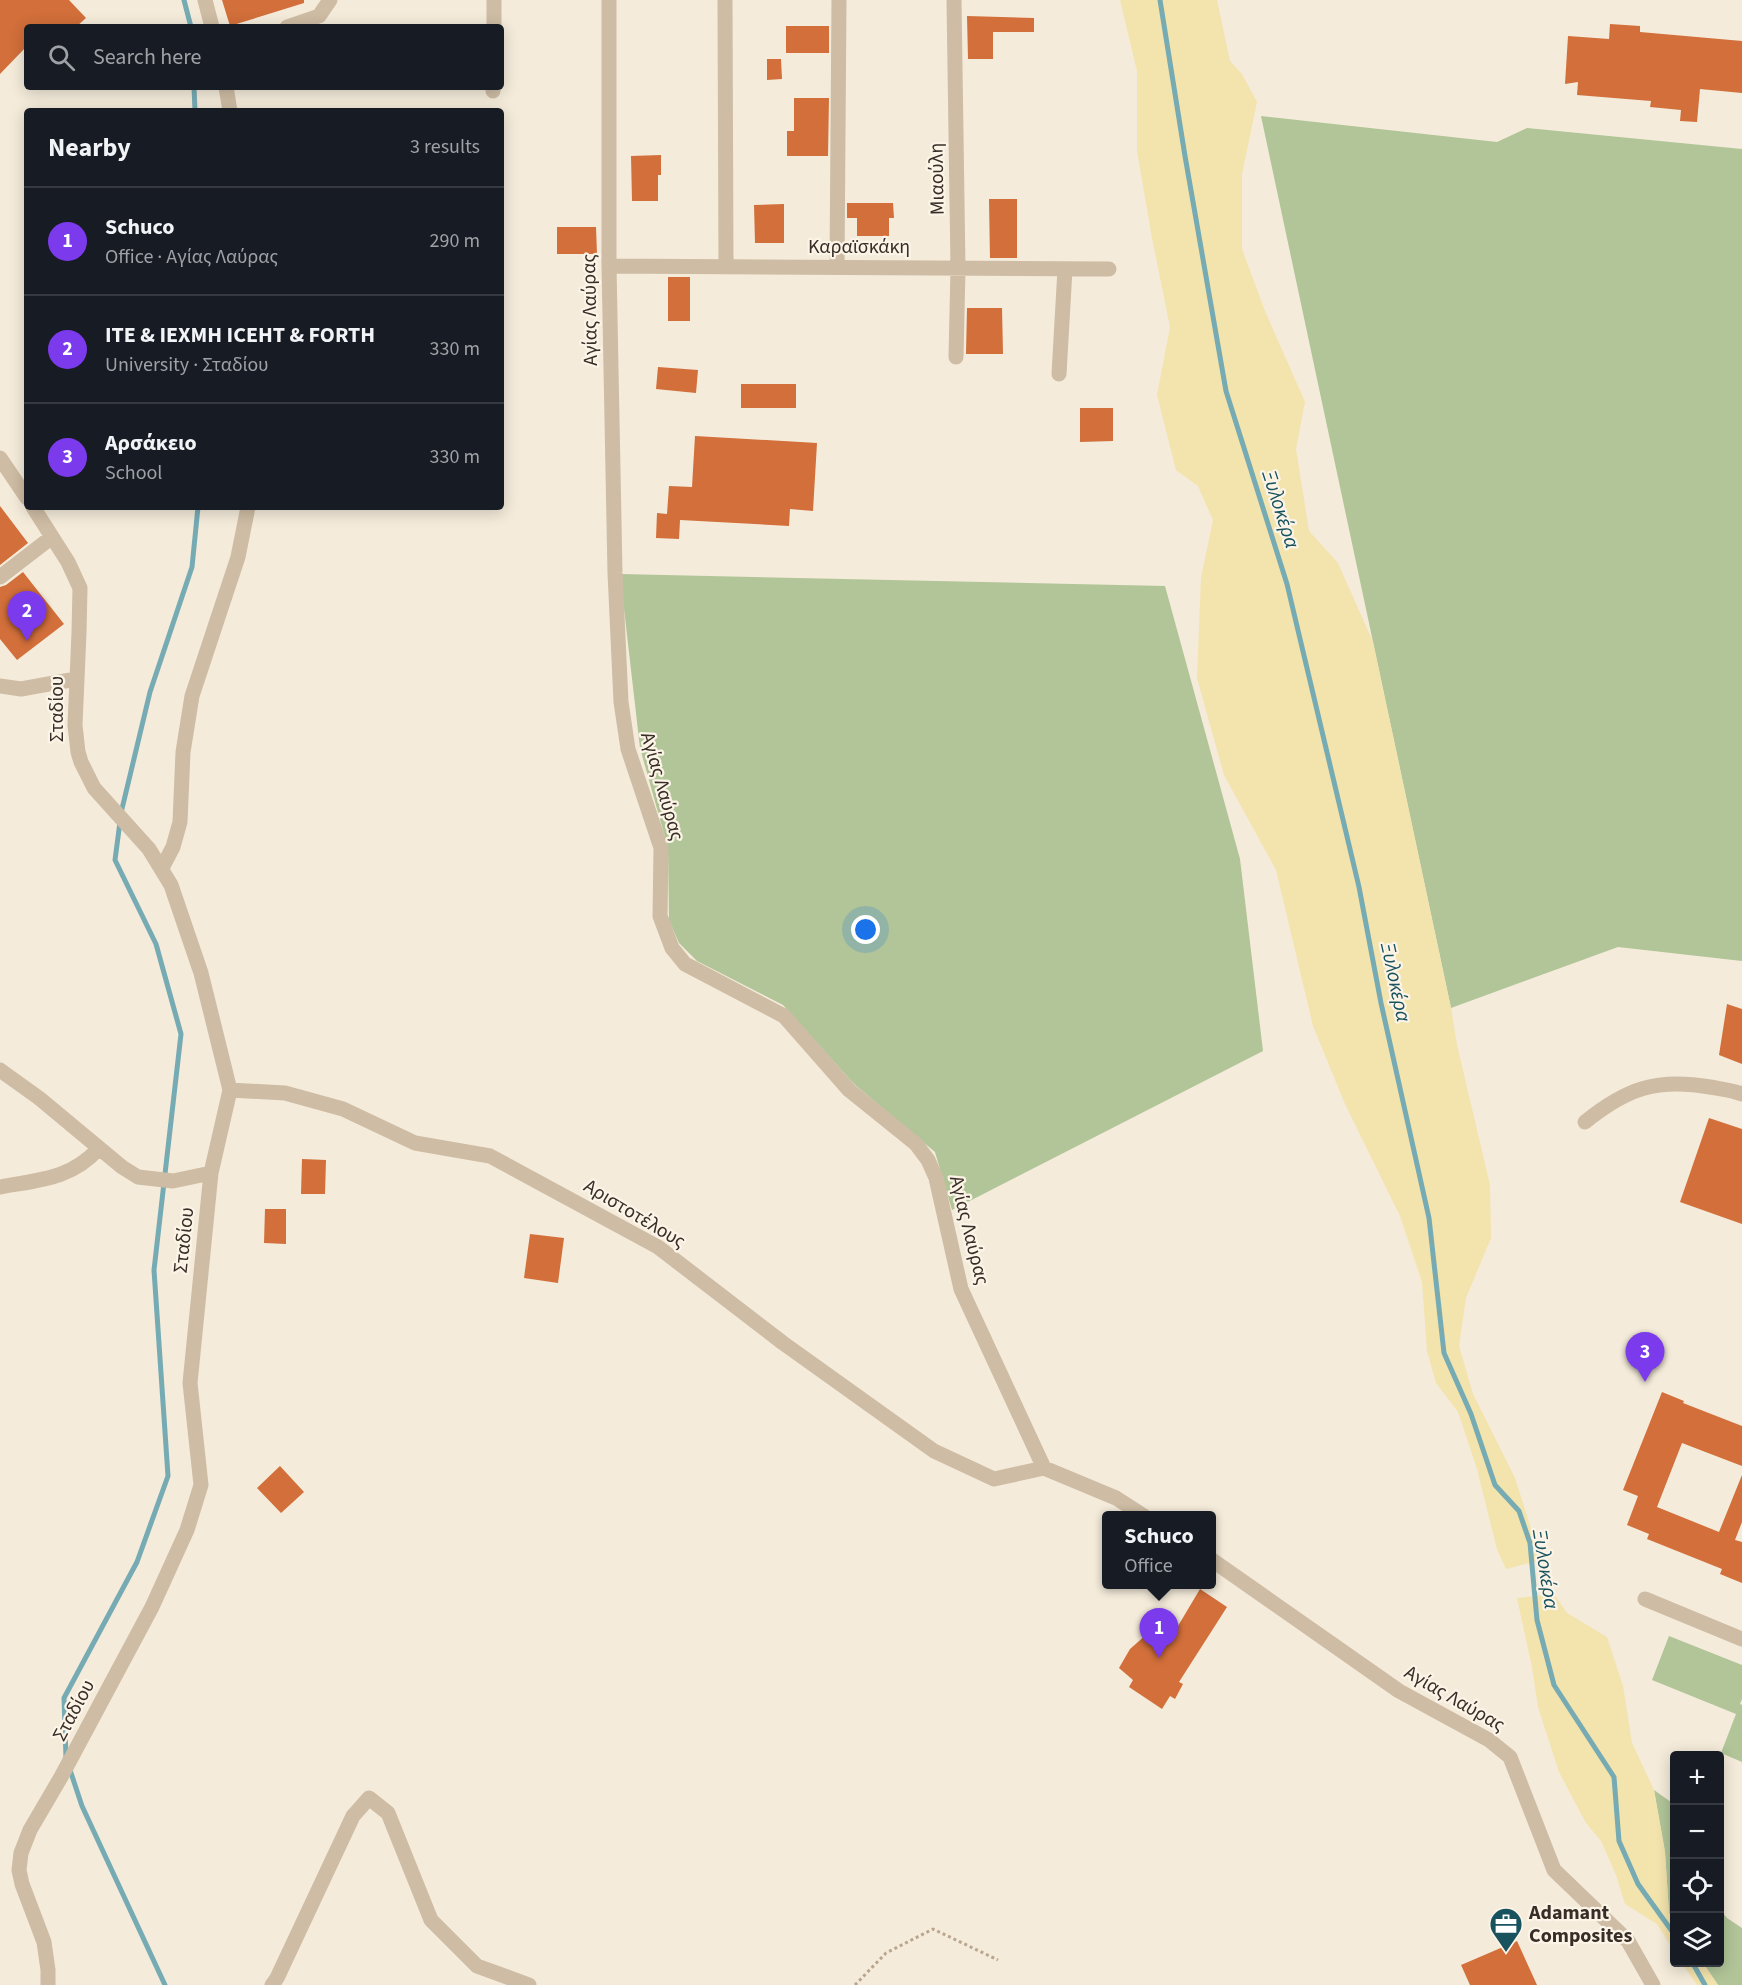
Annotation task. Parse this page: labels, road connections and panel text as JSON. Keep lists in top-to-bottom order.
{
  "streets": {
    "street": [
      "Μιαούλη",
      "Καραϊσκάκη",
      "Αγίας Λαύρας",
      "Σταδίου",
      "Αριστοτέλους"
    ]
  },
  "crossings": [
    ["Μιαούλη", "Καραϊσκάκη"],
    ["Καραϊσκάκη", "Αγίας Λαύρας"],
    ["Αγίας Λαύρας", "Αριστοτέλους"],
    ["Σταδίου", "Αριστοτέλους"]
  ],
  "water": ["Ξυλοκέρα"],
  "places": {
    "office": ["Adamant Composites"]
  },
  "page": {
    "search": "Search here",
    "heading": ["Nearby", "3 results"],
    "list": [
      {
        "mark": "1",
        "name": "Schuco",
        "note": "Office · Αγίας Λαύρας",
        "value": "290 m"
      },
      {
        "mark": "2",
        "name": "ΙΤΕ & ΙΕΧΜΗ ICEHT & FORTH",
        "note": "University · Σταδίου",
        "value": "330 m"
      },
      {
        "mark": "3",
        "name": "Αρσάκειο",
        "note": "School",
        "value": "330 m"
      }
    ],
    "pins": ["2", "3", "1"],
    "popup": ["Schuco", "Office"],
    "map_buttons": ["+", "−"]
  }
}
